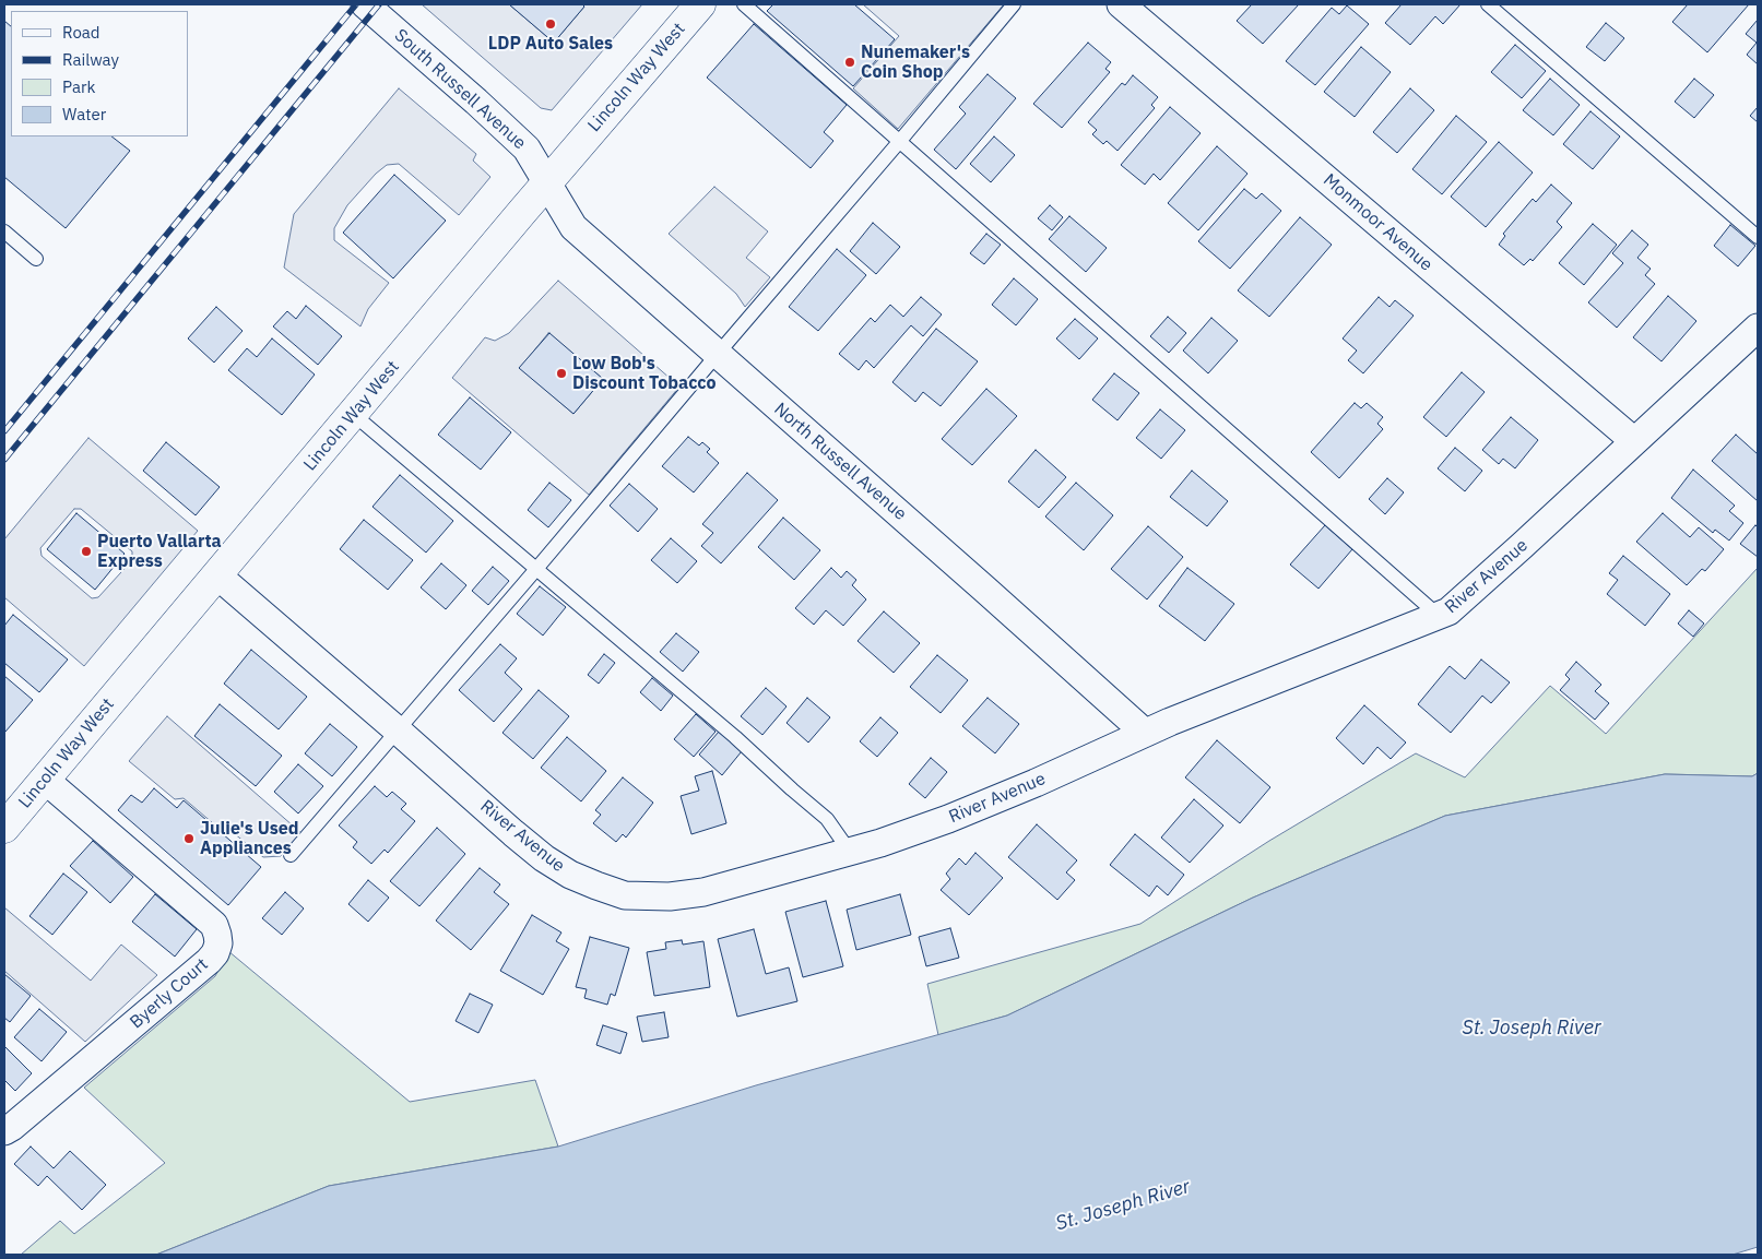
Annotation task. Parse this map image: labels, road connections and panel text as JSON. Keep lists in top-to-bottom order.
{
  "streets": {
    "main road": ["Lincoln Way West"],
    "street": [
      "South Russell Avenue",
      "Monmoor Avenue",
      "North Russell Avenue",
      "River Avenue",
      "Byerly Court"
    ]
  },
  "crossings": [
    ["Lincoln Way West", "South Russell Avenue"],
    ["Lincoln Way West", "North Russell Avenue"],
    ["Lincoln Way West", "River Avenue"],
    ["Lincoln Way West", "Byerly Court"],
    ["South Russell Avenue", "North Russell Avenue"],
    ["Monmoor Avenue", "River Avenue"],
    ["North Russell Avenue", "River Avenue"]
  ],
  "water": ["St. Joseph River"],
  "places": [
    "LDP Auto Sales",
    "Nunemaker's Coin Shop",
    "Low Bob's Discount Tobacco",
    "Puerto Vallarta Express",
    "Julie's Used Appliances"
  ],
  "legend": [
    "Road",
    "Railway",
    "Park",
    "Water"
  ]
}
